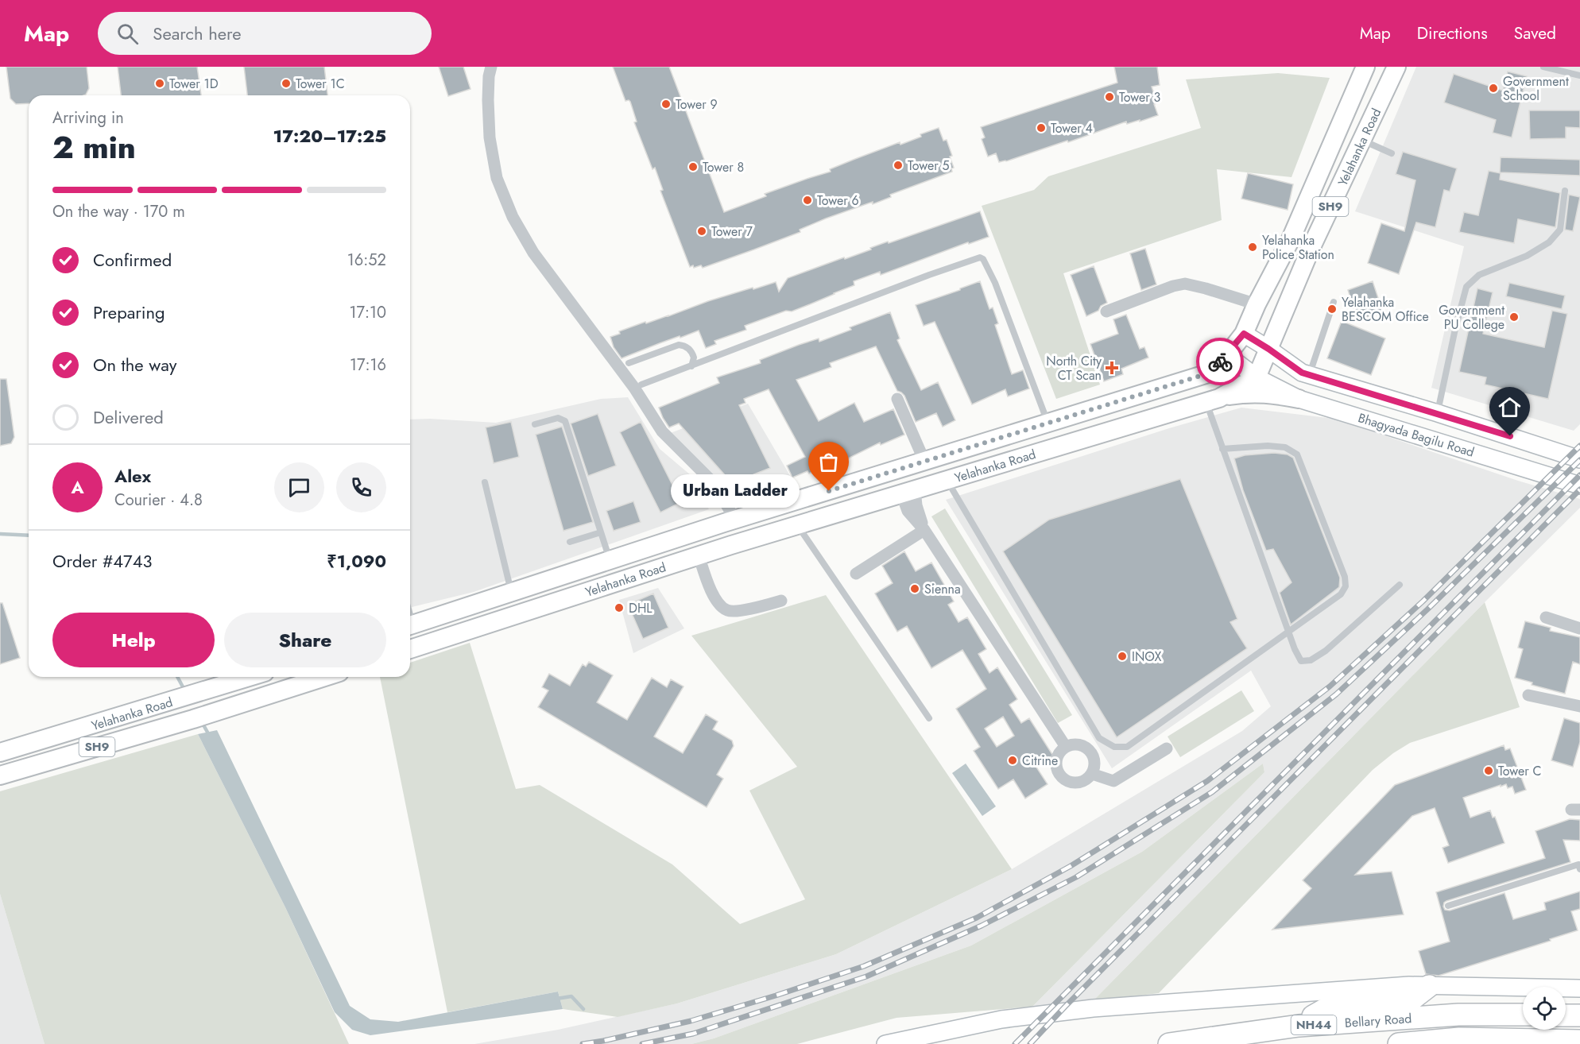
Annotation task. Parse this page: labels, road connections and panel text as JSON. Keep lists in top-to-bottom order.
{
  "streets": {
    "highway": ["Bellary Road", "NH44"],
    "main road": ["Yelahanka Road", "SH9", "Bhagyada Bagilu Road"]
  },
  "crossings": [
    ["Yelahanka Road", "SH9"],
    ["Yelahanka Road", "Bhagyada Bagilu Road"]
  ],
  "places": {
    "other": [
      "Tower 1D",
      "Tower 1C",
      "Government School",
      "Tower 3",
      "Tower 9",
      "Tower 4",
      "Tower 5",
      "Tower 8",
      "Tower 6",
      "Tower 7",
      "Yelahanka Police Station",
      "Yelahanka BESCOM Office",
      "Government PU College",
      "Urban Ladder",
      "Sienna",
      "DHL",
      "INOX",
      "Citrine",
      "Tower C"
    ],
    "health": ["North City CT Scan"]
  },
  "page": {
    "header": "Map",
    "search": "Search here",
    "nav": ["Map", "Directions", "Saved"],
    "heading": ["2 min", "Arriving in", "17:20–17:25"],
    "panel": [
      "Alex",
      "Courier · 4.8",
      "Order #4743",
      "₹1,090"
    ],
    "bar": "On the way · 170 m",
    "list": [
      ["Confirmed", "16:52"],
      ["Preparing", "17:10"],
      ["On the way", "17:16"],
      "Delivered"
    ],
    "round": "A",
    "bubble": "Urban Ladder",
    "buttons": ["Help", "Share"]
  }
}
